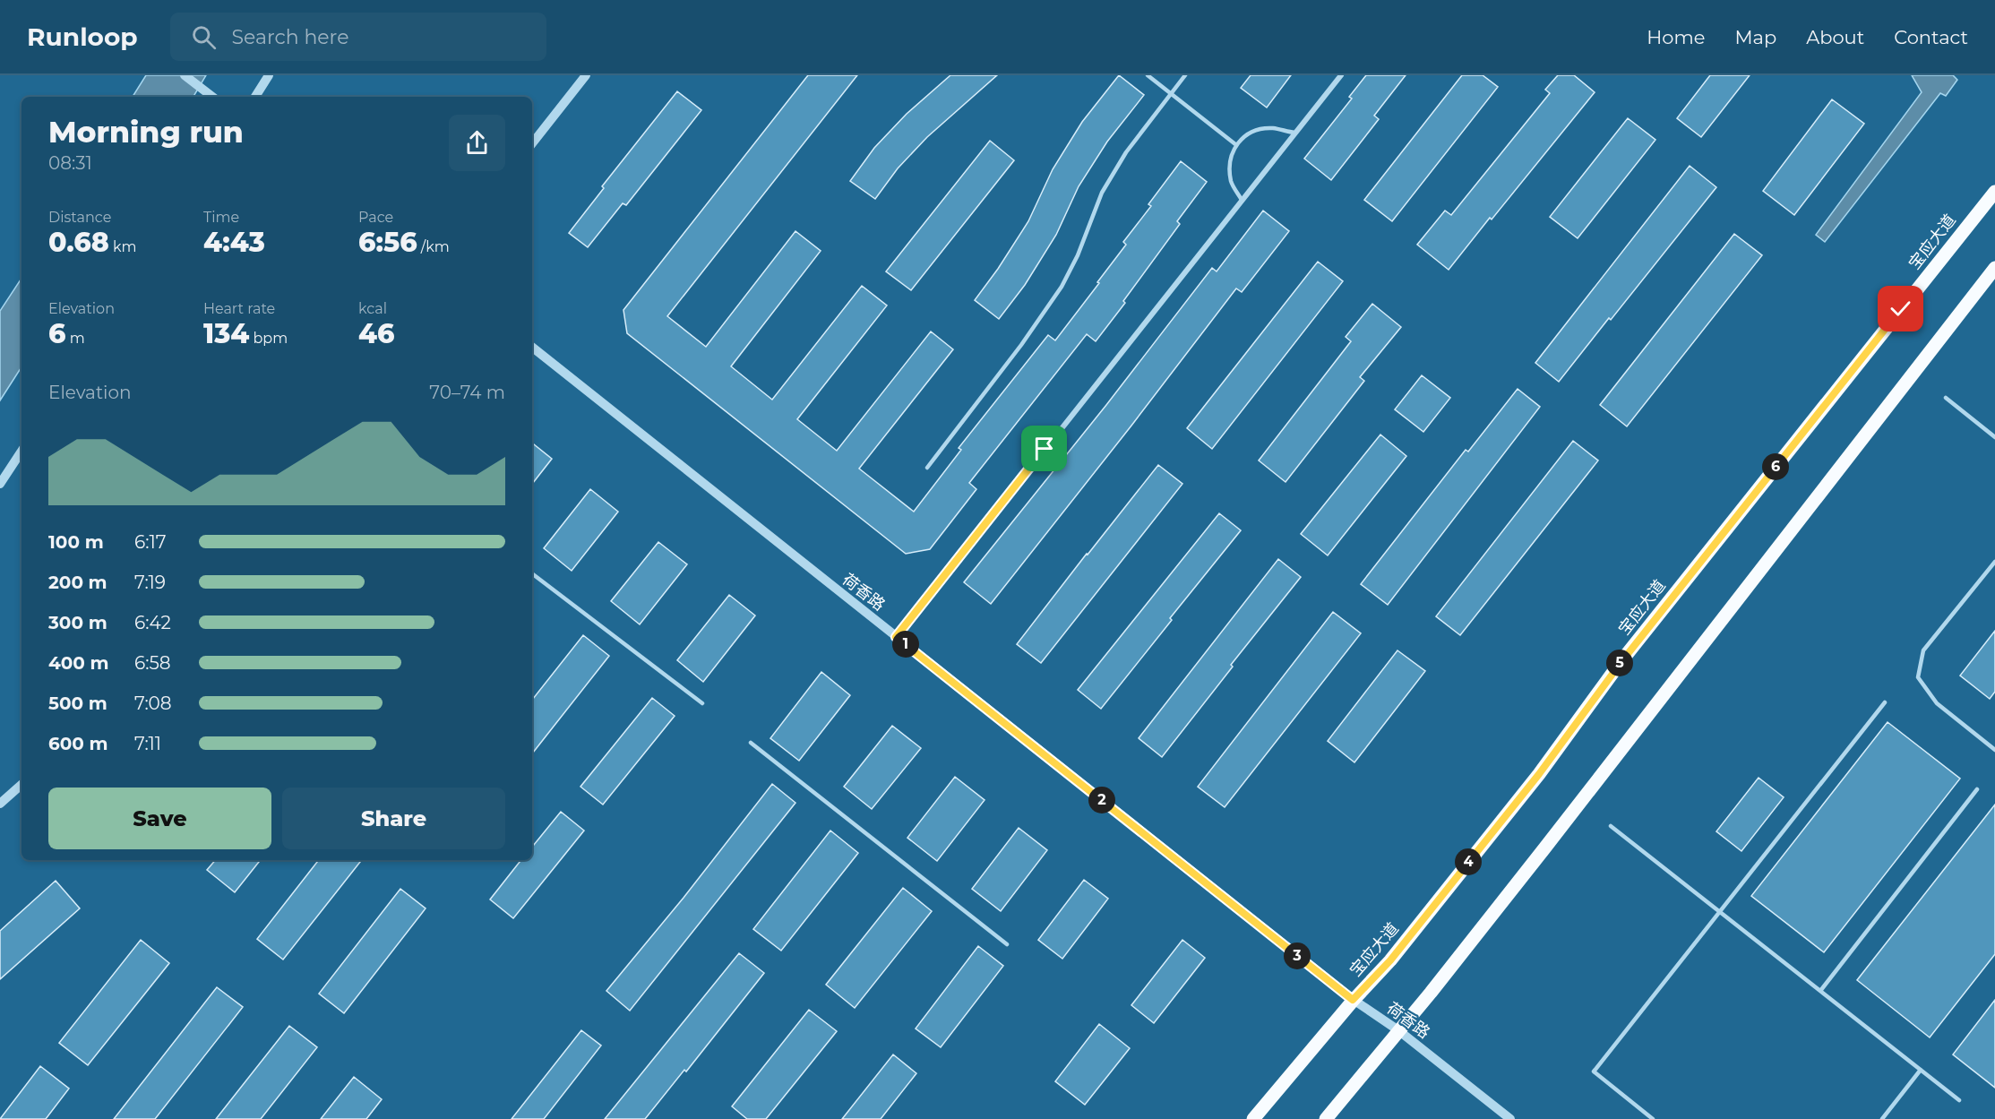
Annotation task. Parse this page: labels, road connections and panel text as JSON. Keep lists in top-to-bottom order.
{
  "streets": {
    "main road": ["宝应大道"],
    "street": ["荷香路"]
  },
  "crossings": [
    ["宝应大道", "荷香路"]
  ],
  "page": {
    "header": "Runloop",
    "search": "Search here",
    "nav": [
      "Home",
      "Map",
      "About",
      "Contact"
    ],
    "heading": ["Morning run", "08:31"],
    "stats": [
      ["Distance", "0.68 km"],
      ["Time", "4:43"],
      ["Pace", "6:56 /km"],
      ["Elevation", "6 m"],
      ["Heart rate", "134 bpm"],
      ["kcal", "46"]
    ],
    "chart": ["Elevation", "70–74 m"],
    "pins": [
      "6",
      "1",
      "5",
      "2",
      "4",
      "3"
    ],
    "list": [
      {
        "name": "100 m",
        "note": "6:17"
      },
      {
        "name": "200 m",
        "note": "7:19"
      },
      {
        "name": "300 m",
        "note": "6:42"
      },
      {
        "name": "400 m",
        "note": "6:58"
      },
      {
        "name": "500 m",
        "note": "7:08"
      },
      {
        "name": "600 m",
        "note": "7:11"
      }
    ],
    "buttons": ["Save", "Share"]
  }
}
